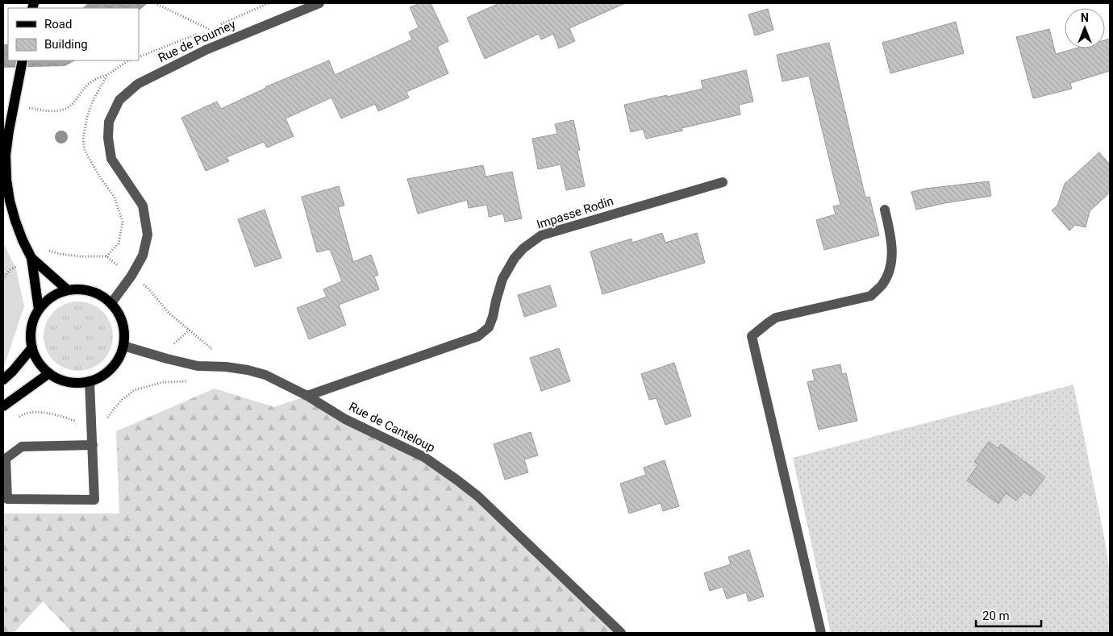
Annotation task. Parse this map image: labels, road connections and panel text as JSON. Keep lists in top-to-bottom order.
{
  "streets": {
    "street": ["Rue de Poumey", "Impasse Rodin", "Rue de Canteloup"]
  },
  "crossings": [
    ["Rue de Poumey", "Rue de Canteloup"],
    ["Impasse Rodin", "Rue de Canteloup"]
  ],
  "legend": ["Road", "Building"],
  "scale_bar": "20 m",
  "north": "top"
}
